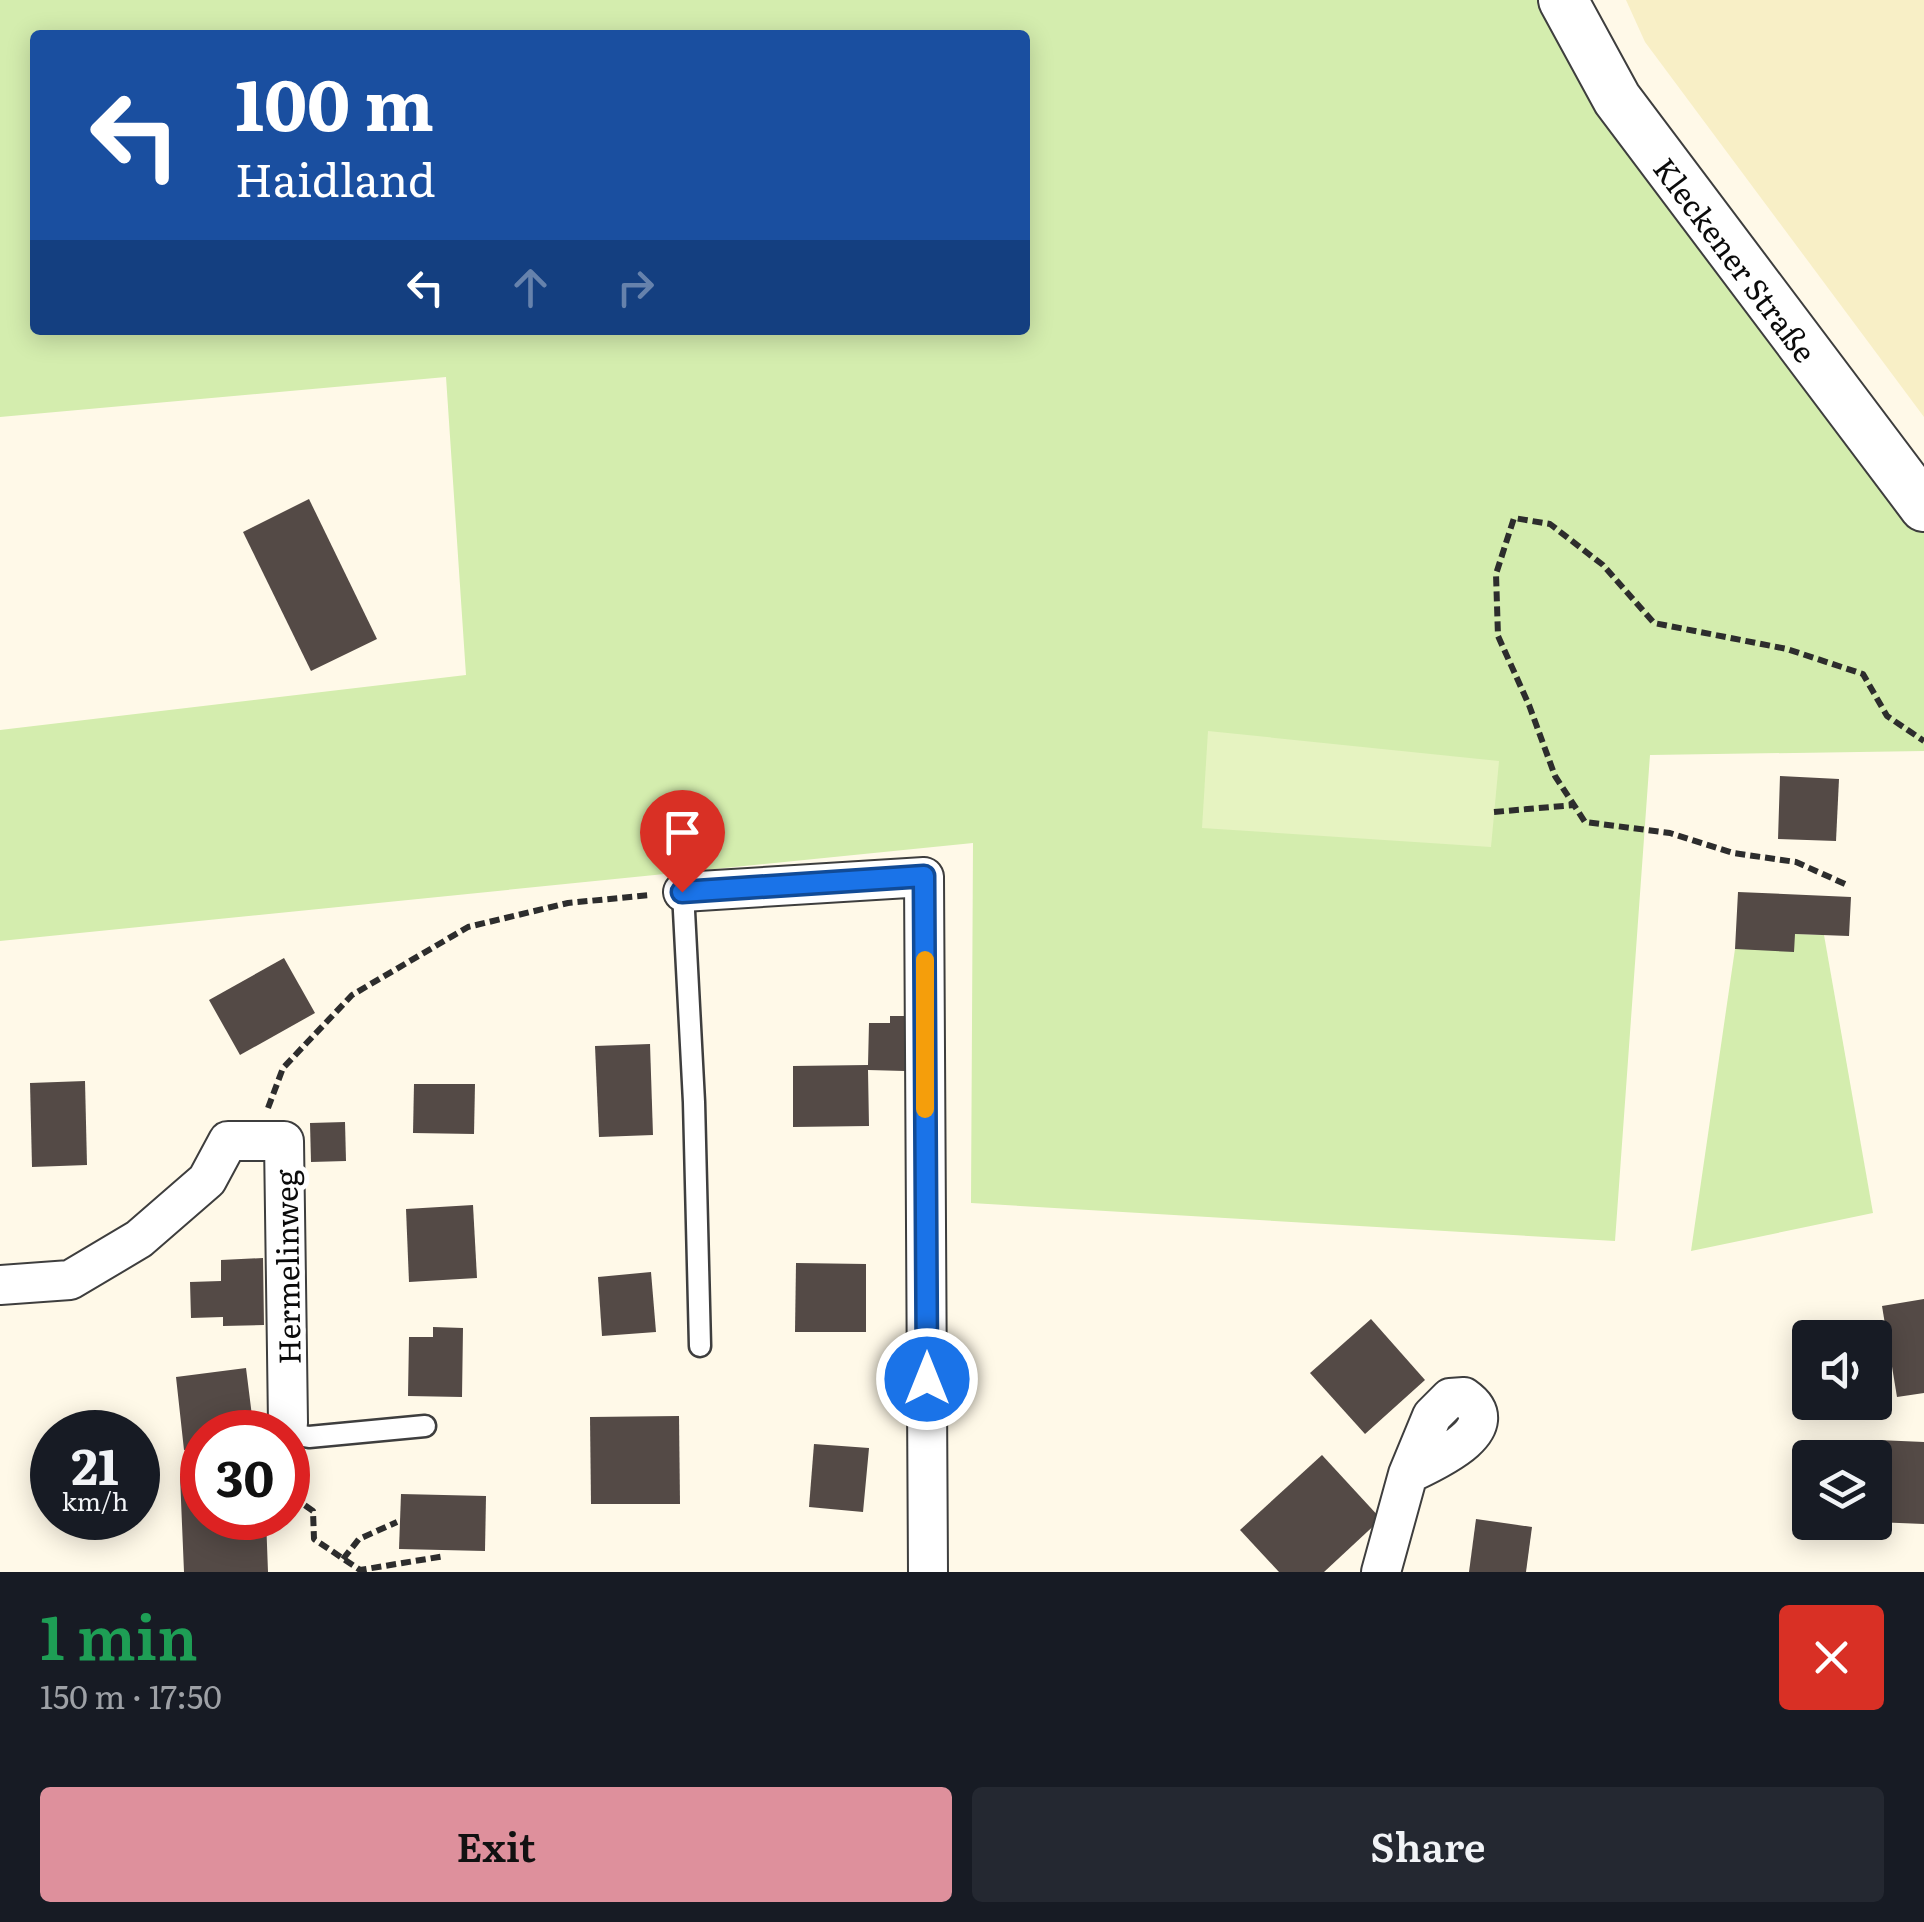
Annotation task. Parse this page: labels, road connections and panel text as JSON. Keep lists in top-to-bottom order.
{
  "streets": {
    "street": ["Kleckener Straße", "Hermelinweg"]
  },
  "page": {
    "turn": ["100 m", "Haidland"],
    "speed": "21 km/h",
    "limit": "30",
    "heading": ["1 min", "150 m · 17:50"],
    "buttons": ["Exit", "Share"]
  }
}
